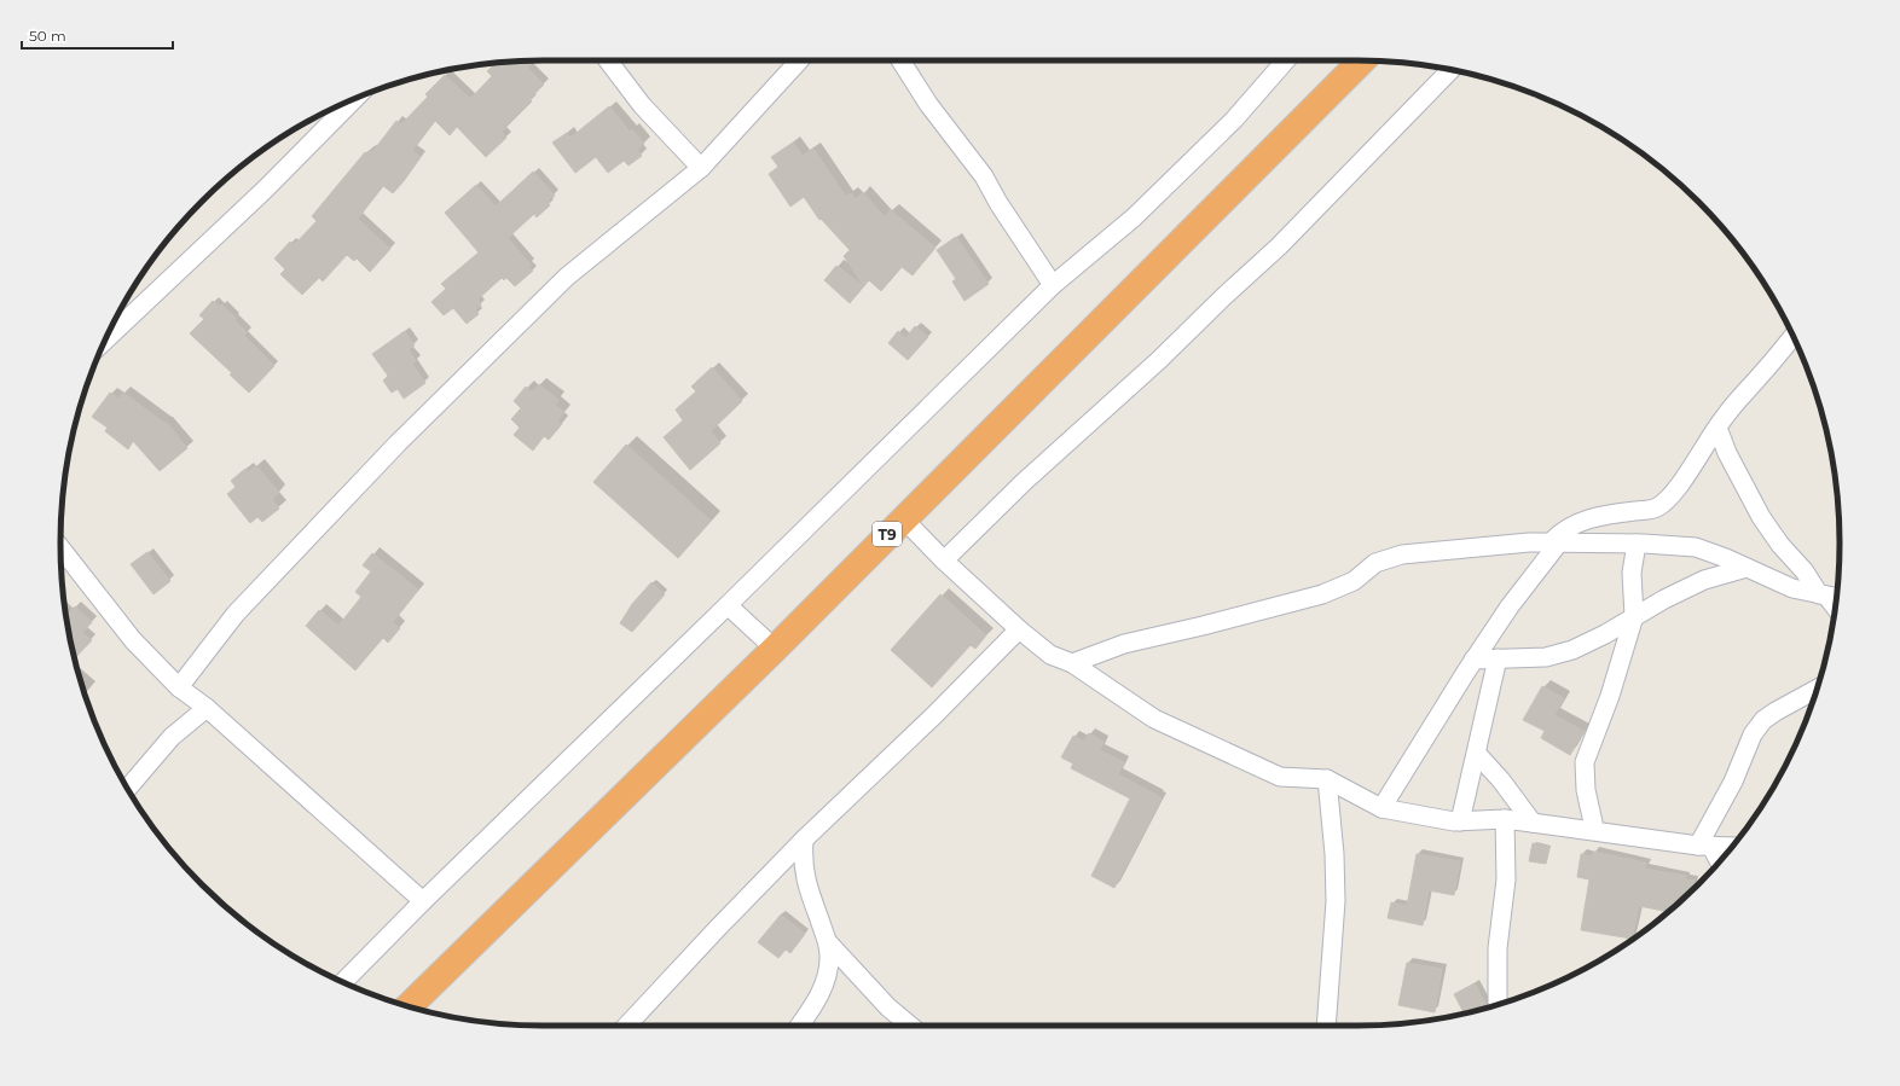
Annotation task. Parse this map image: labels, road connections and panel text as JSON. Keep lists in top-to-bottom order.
{
  "streets": {
    "highway": ["T9"]
  },
  "scale_bar": "50 m"
}
